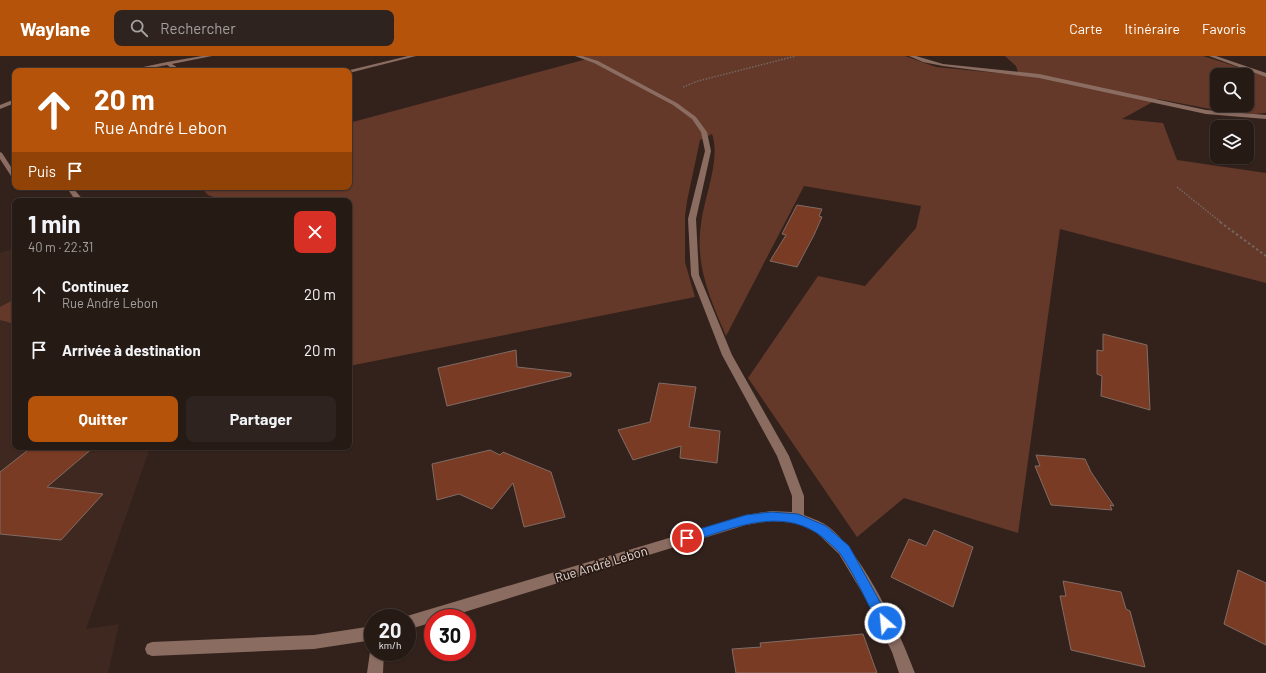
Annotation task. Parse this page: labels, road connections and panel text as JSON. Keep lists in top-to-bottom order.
{
  "streets": {
    "street": ["Rue André Lebon"]
  },
  "page": {
    "header": "Waylane",
    "search": "Rechercher",
    "nav": ["Carte", "Itinéraire", "Favoris"],
    "turn": ["20 m", "Rue André Lebon"],
    "then": "Puis",
    "heading": ["1 min", "40 m · 22:31"],
    "list": [
      {
        "name": "Continuez",
        "note": "Rue André Lebon",
        "value": "20 m"
      },
      {
        "name": "Arrivée à destination",
        "value": "20 m"
      }
    ],
    "buttons": ["Quitter", "Partager"],
    "speed": "20 km/h",
    "limit": "30"
  }
}
